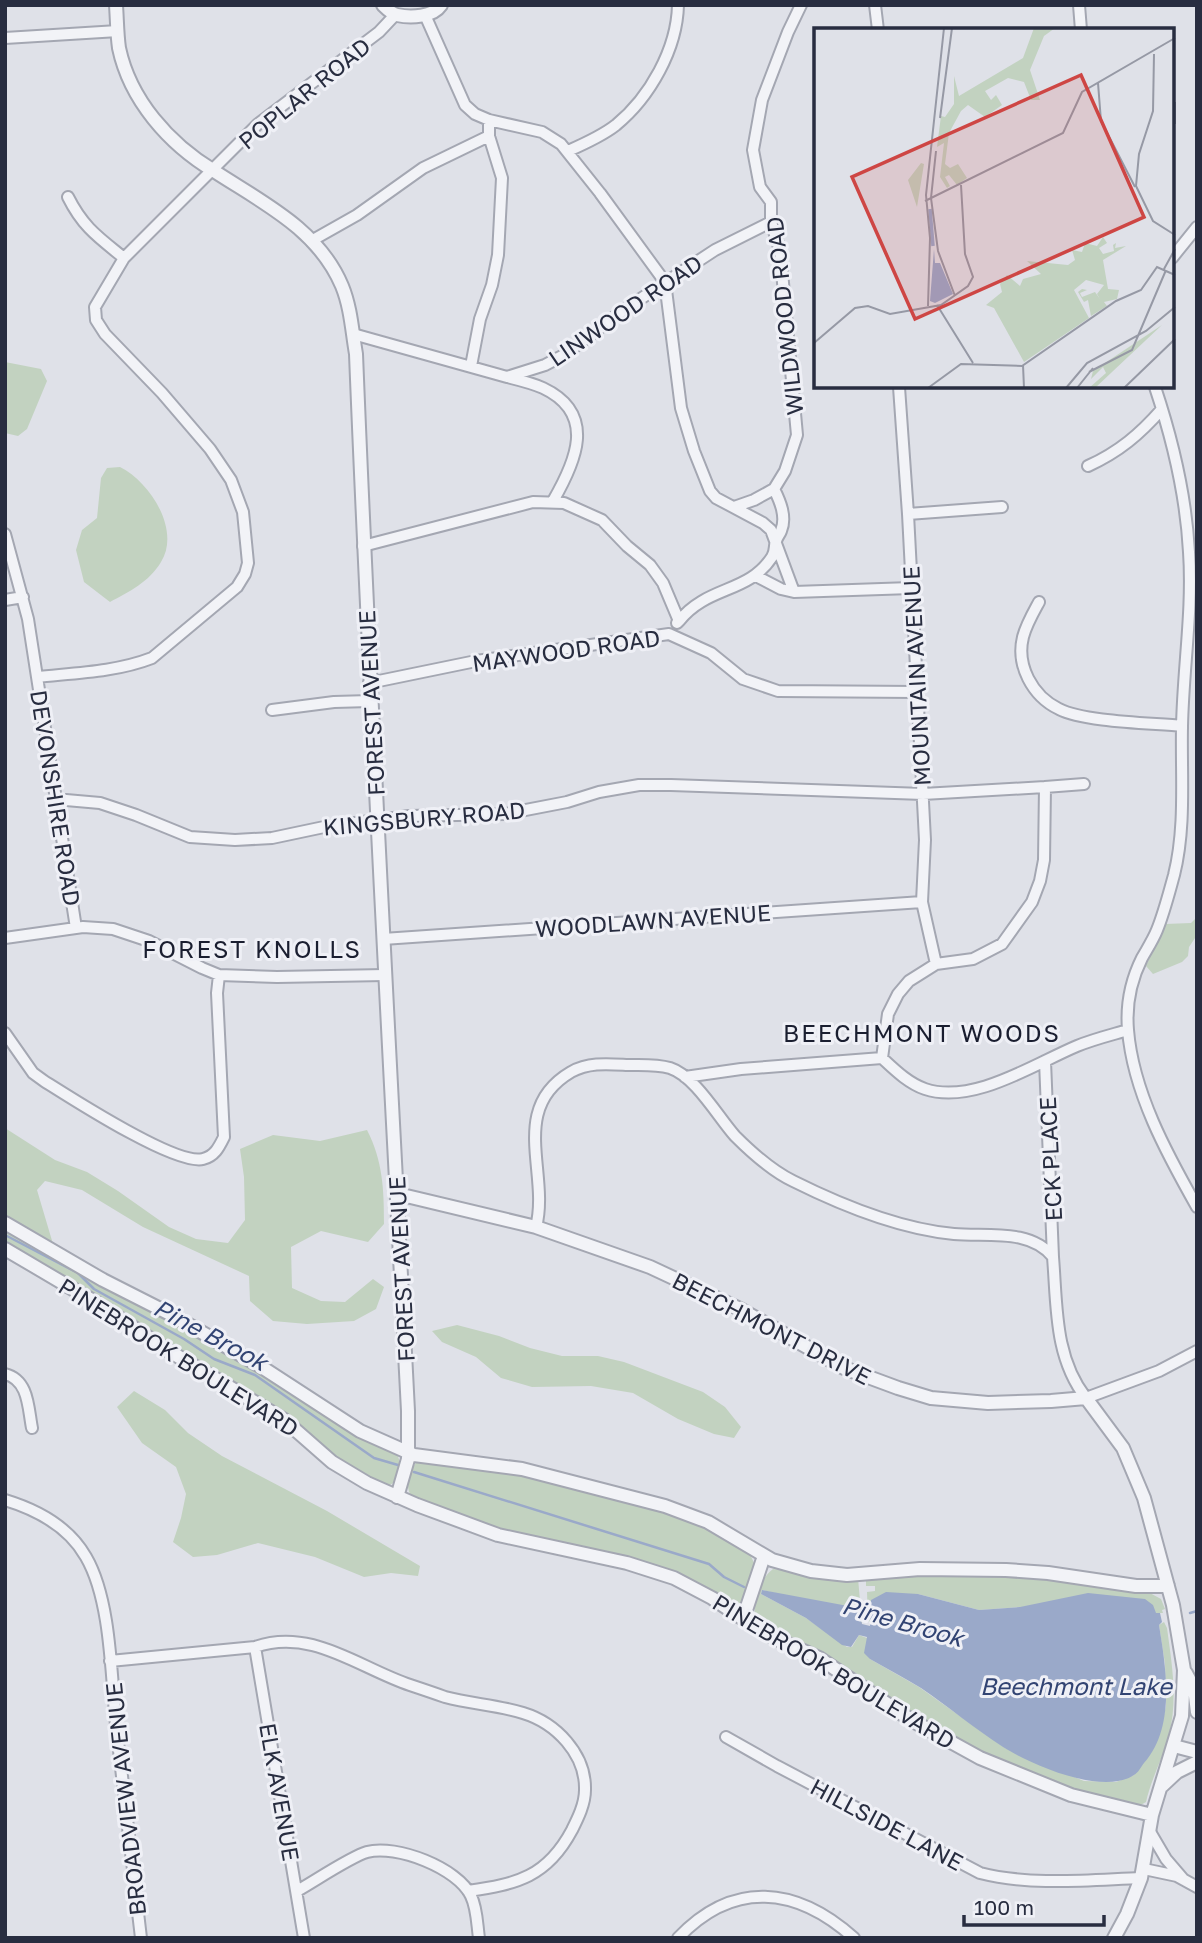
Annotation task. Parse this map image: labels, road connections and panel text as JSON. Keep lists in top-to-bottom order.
{
  "streets": {
    "street": [
      "POPLAR ROAD",
      "LINWOOD ROAD",
      "WILDWOOD ROAD",
      "MAYWOOD ROAD",
      "MOUNTAIN AVENUE",
      "FOREST AVENUE",
      "DEVONSHIRE ROAD",
      "KINGSBURY ROAD",
      "WOODLAWN AVENUE",
      "ECK PLACE",
      "BEECHMONT DRIVE",
      "PINEBROOK BOULEVARD",
      "ELK AVENUE",
      "BROADVIEW AVENUE",
      "HILLSIDE LANE"
    ]
  },
  "crossings": [
    ["POPLAR ROAD", "FOREST AVENUE"],
    ["POPLAR ROAD", "DEVONSHIRE ROAD"],
    ["LINWOOD ROAD", "WILDWOOD ROAD"],
    ["MAYWOOD ROAD", "MOUNTAIN AVENUE"],
    ["MAYWOOD ROAD", "FOREST AVENUE"],
    ["MOUNTAIN AVENUE", "KINGSBURY ROAD"],
    ["MOUNTAIN AVENUE", "WOODLAWN AVENUE"],
    ["FOREST AVENUE", "KINGSBURY ROAD"],
    ["FOREST AVENUE", "WOODLAWN AVENUE"],
    ["FOREST AVENUE", "BEECHMONT DRIVE"],
    ["FOREST AVENUE", "PINEBROOK BOULEVARD"],
    ["DEVONSHIRE ROAD", "KINGSBURY ROAD"],
    ["ECK PLACE", "BEECHMONT DRIVE"]
  ],
  "districts": ["FOREST KNOLLS", "BEECHMONT WOODS"],
  "water": ["Pine Brook", "Beechmont Lake"],
  "scale_bar": "100 m"
}
